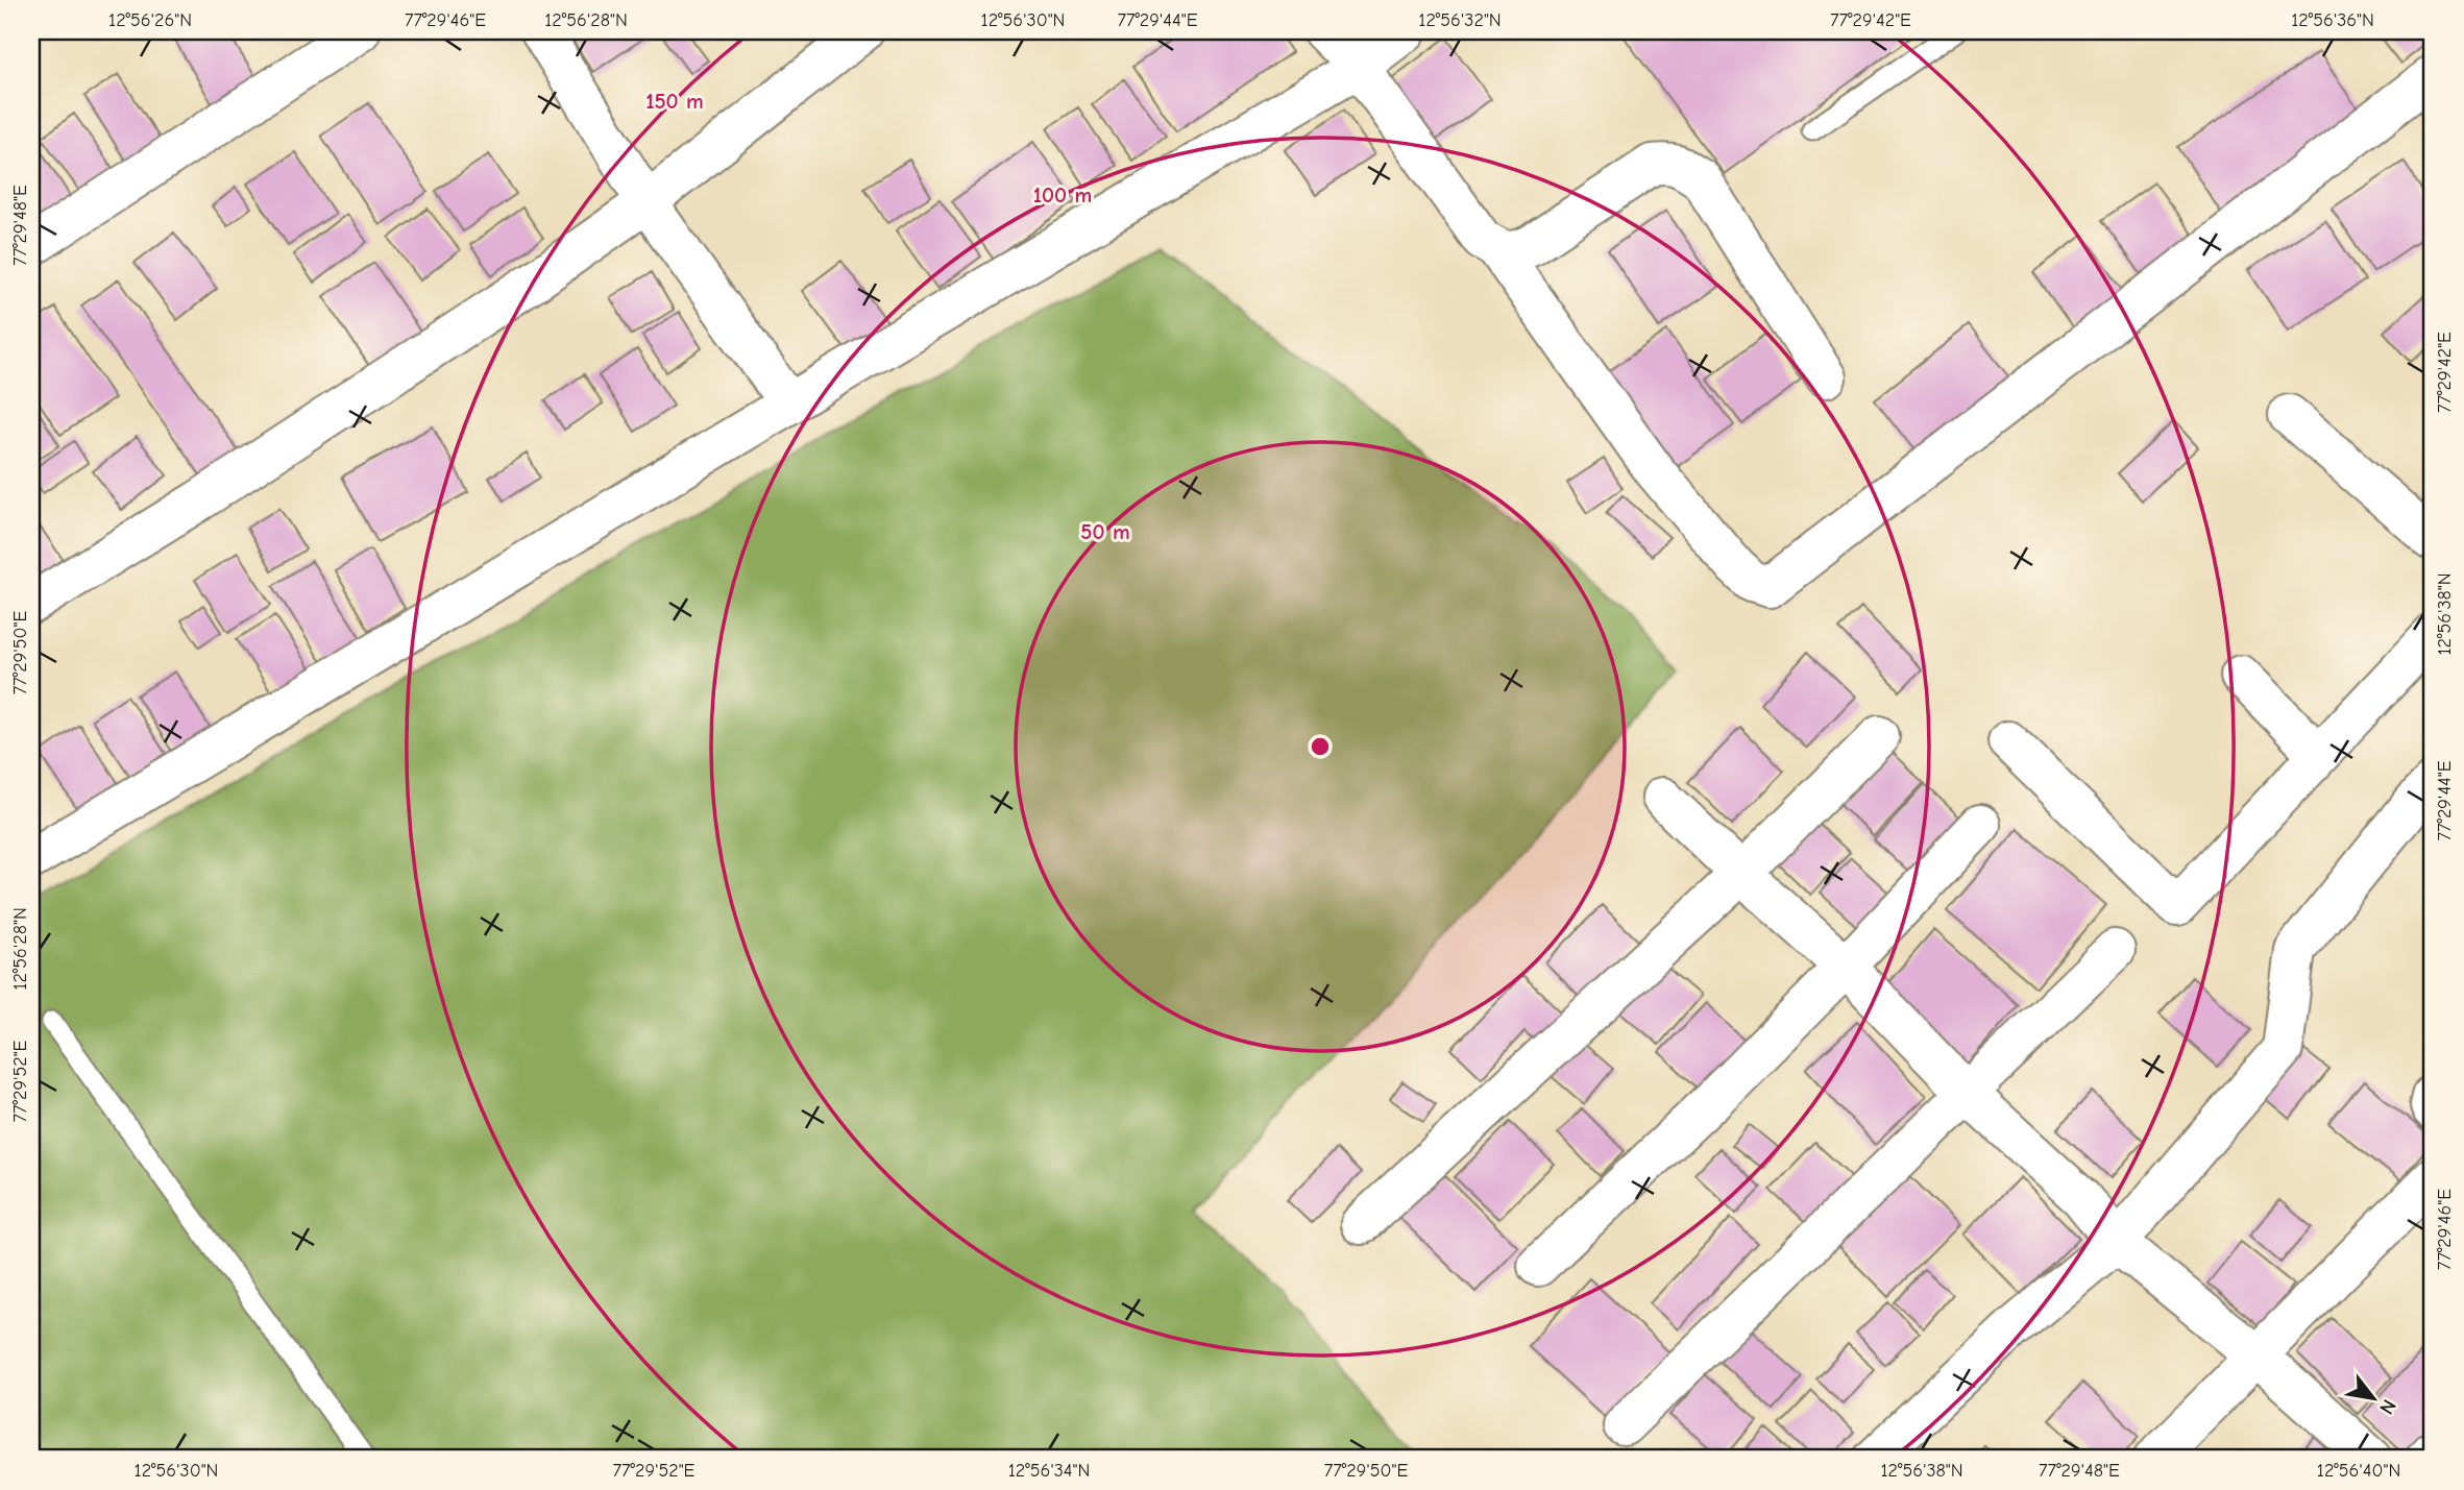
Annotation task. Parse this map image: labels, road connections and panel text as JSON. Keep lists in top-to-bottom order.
{
  "north": "bottom right",
  "coordinates": [
    "12°56'26\"N",
    "77°29'46\"E",
    "12°56'28\"N",
    "12°56'30\"N",
    "77°29'44\"E",
    "12°56'32\"N",
    "77°29'42\"E",
    "12°56'36\"N",
    "77°29'48\"E",
    "12°56'38\"N",
    "77°29'50\"E",
    "77°29'52\"E",
    "12°56'34\"N",
    "12°56'40\"N"
  ],
  "rings": ["150 m", "100 m", "50 m"]
}
